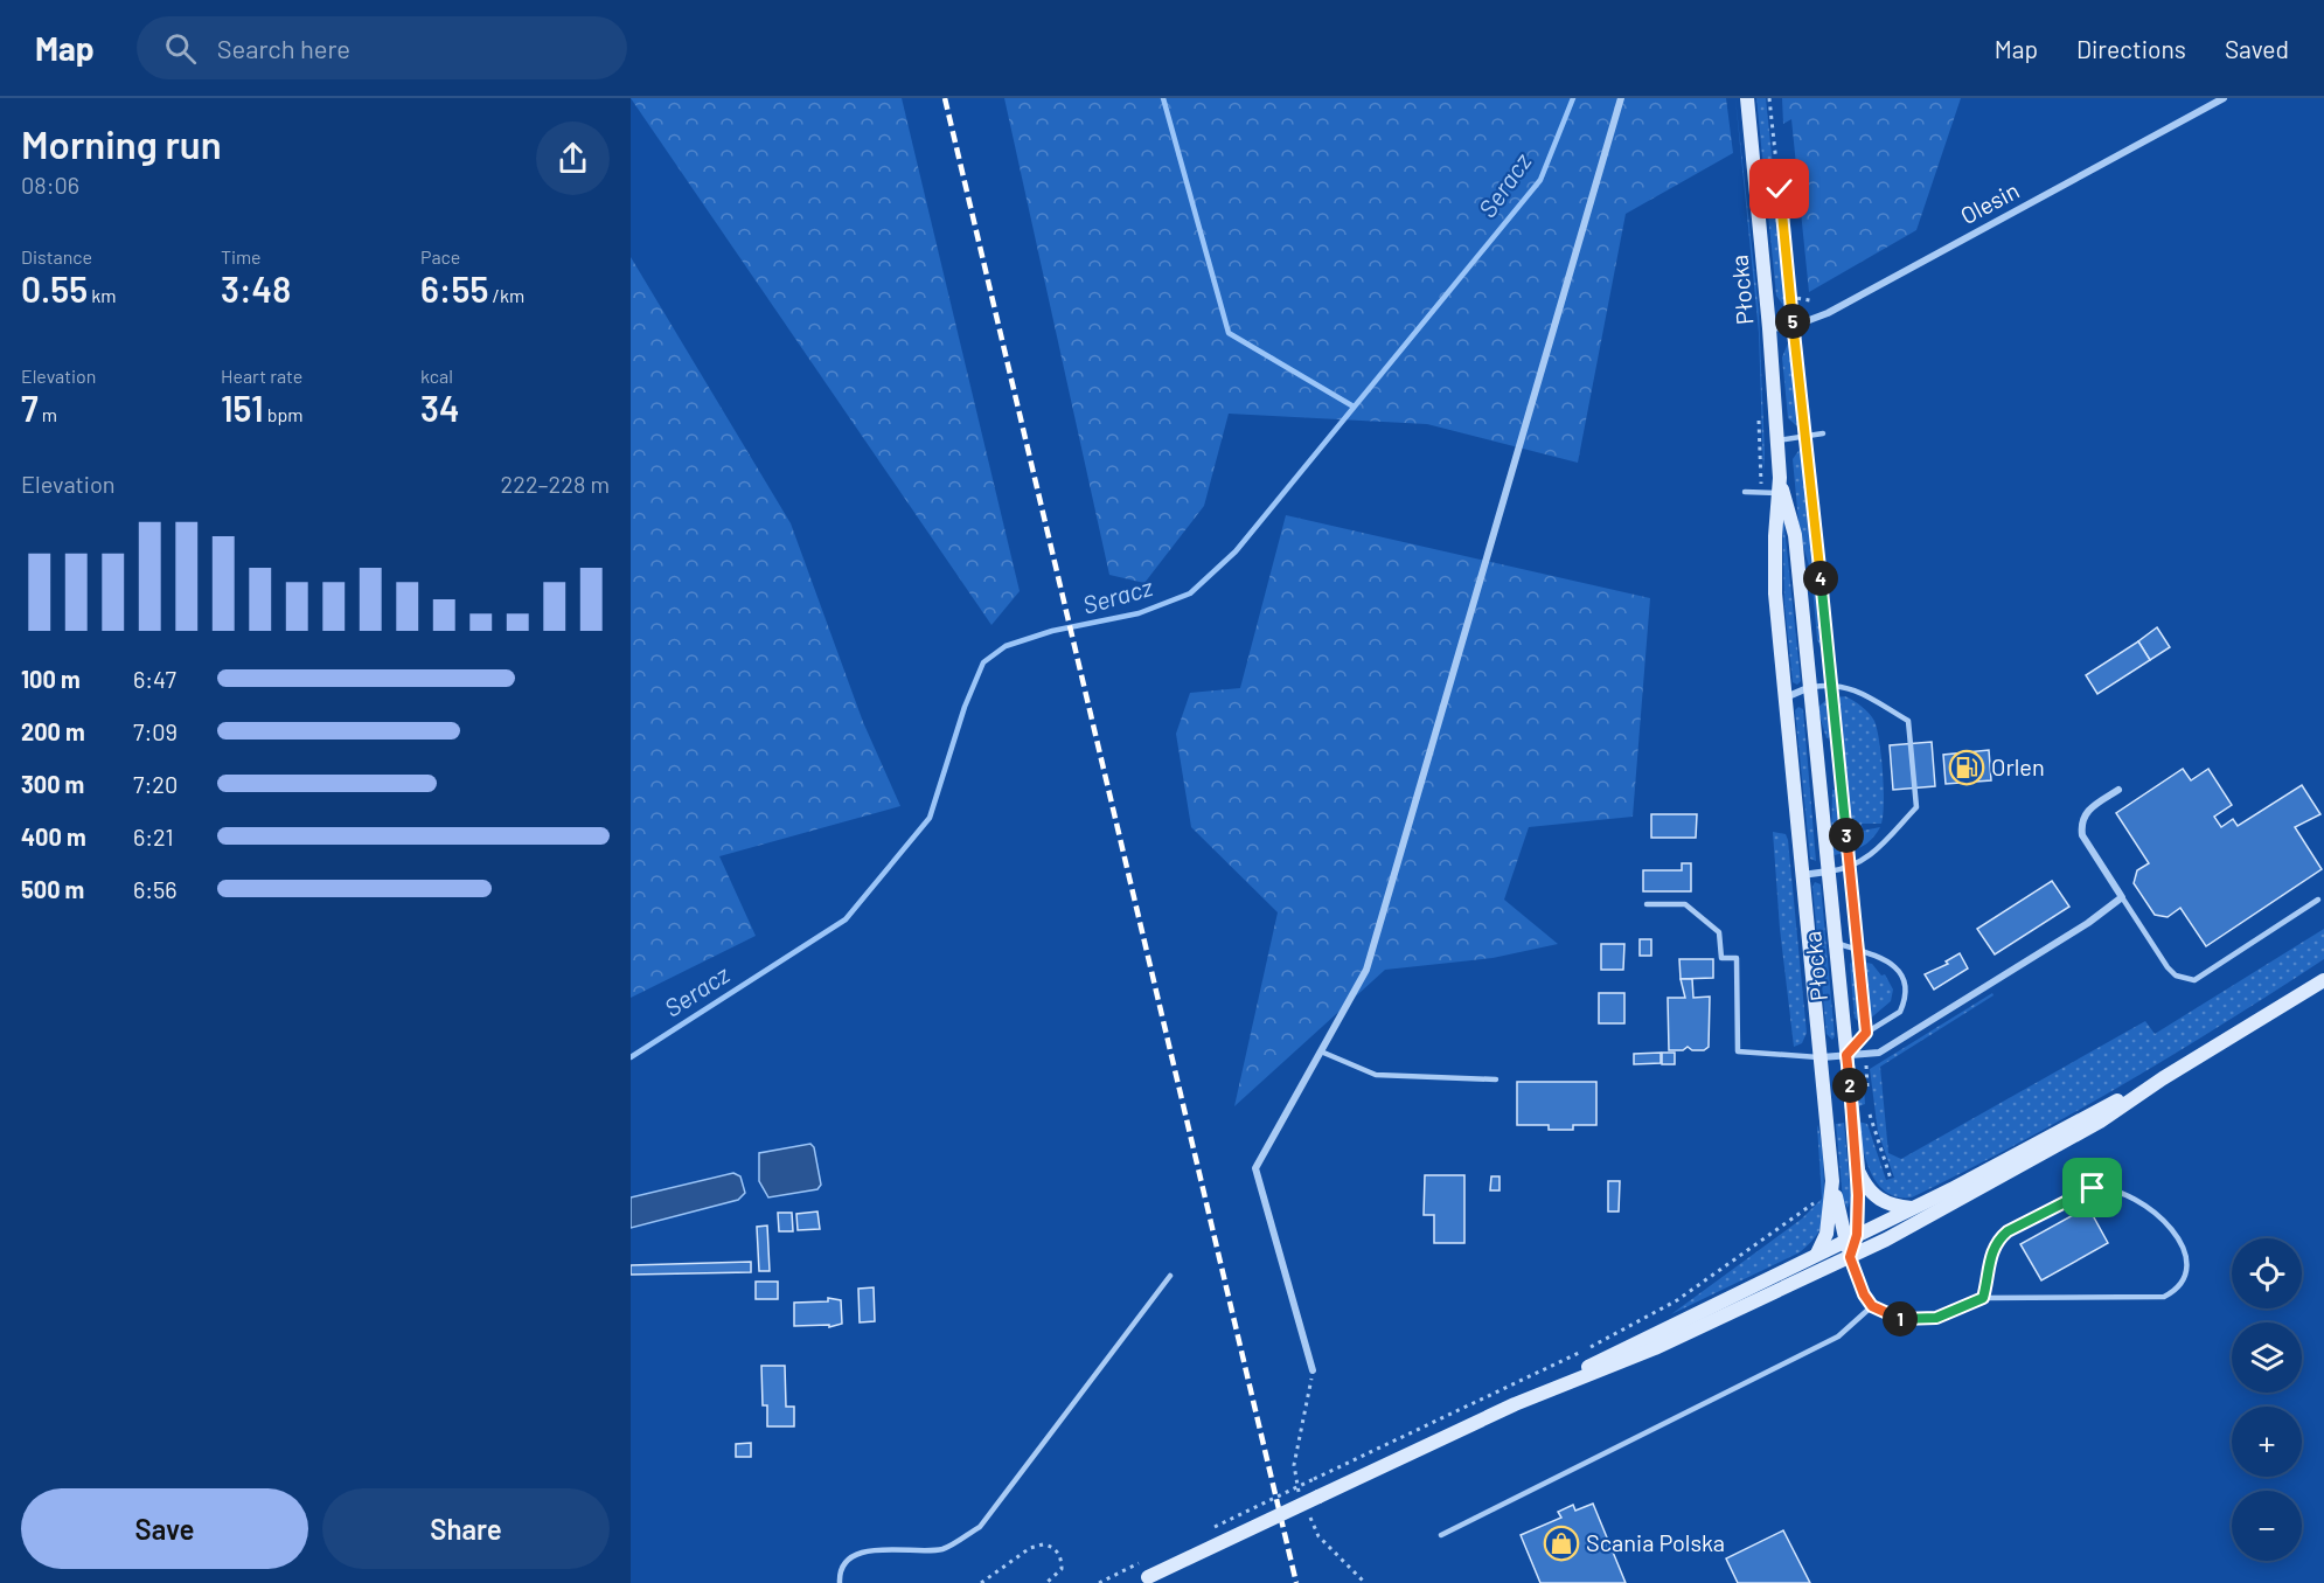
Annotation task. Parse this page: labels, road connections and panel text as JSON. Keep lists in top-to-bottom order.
{
  "streets": {
    "main road": ["Płocka"],
    "street": ["Olesin"]
  },
  "crossings": [
    ["Olesin", "Płocka"]
  ],
  "water": ["Seracz"],
  "places": {
    "fuel station": ["Orlen"],
    "shop": ["Scania Polska"]
  },
  "page": {
    "header": "Map",
    "search": "Search here",
    "nav": ["Map", "Directions", "Saved"],
    "heading": ["Morning run", "08:06"],
    "stats": [
      ["Distance", "0.55 km"],
      ["Time", "3:48"],
      ["Pace", "6:55 /km"],
      ["Elevation", "7 m"],
      ["Heart rate", "151 bpm"],
      ["kcal", "34"]
    ],
    "pins": [
      "5",
      "4",
      "3",
      "2",
      "1"
    ],
    "chart": ["Elevation", "222–228 m"],
    "list": [
      {
        "name": "100 m",
        "note": "6:47"
      },
      {
        "name": "200 m",
        "note": "7:09"
      },
      {
        "name": "300 m",
        "note": "7:20"
      },
      {
        "name": "400 m",
        "note": "6:21"
      },
      {
        "name": "500 m",
        "note": "6:56"
      }
    ],
    "map_buttons": ["+", "−"],
    "buttons": ["Save", "Share"]
  }
}
